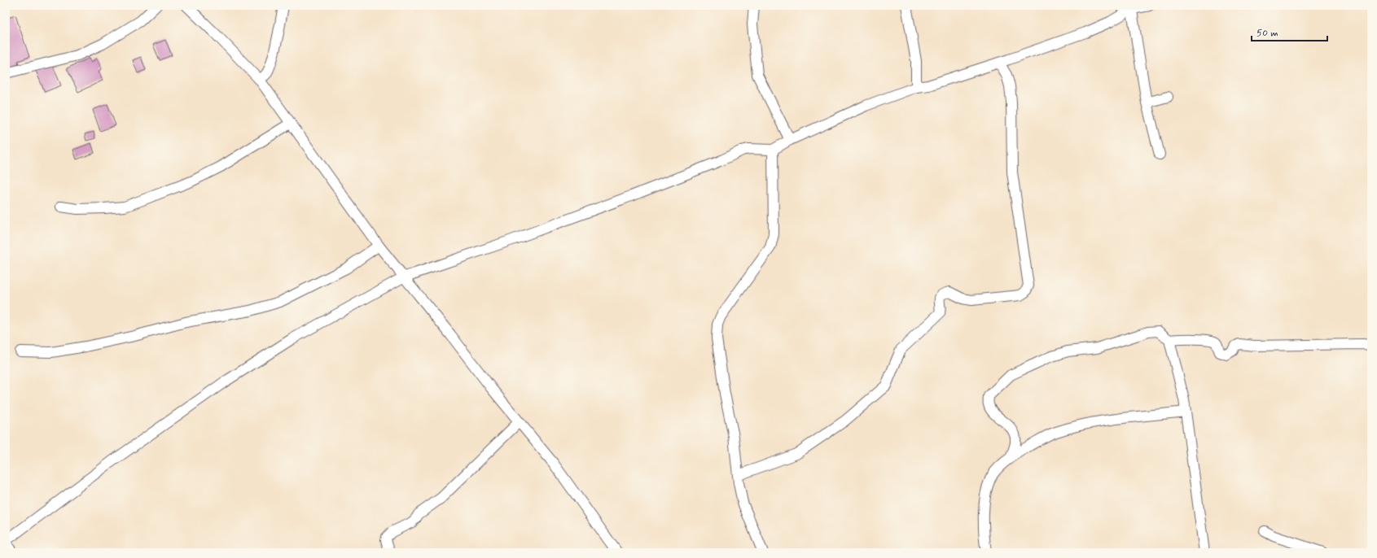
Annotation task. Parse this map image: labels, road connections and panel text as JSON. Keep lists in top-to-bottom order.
{
  "scale_bar": "50 m"
}
